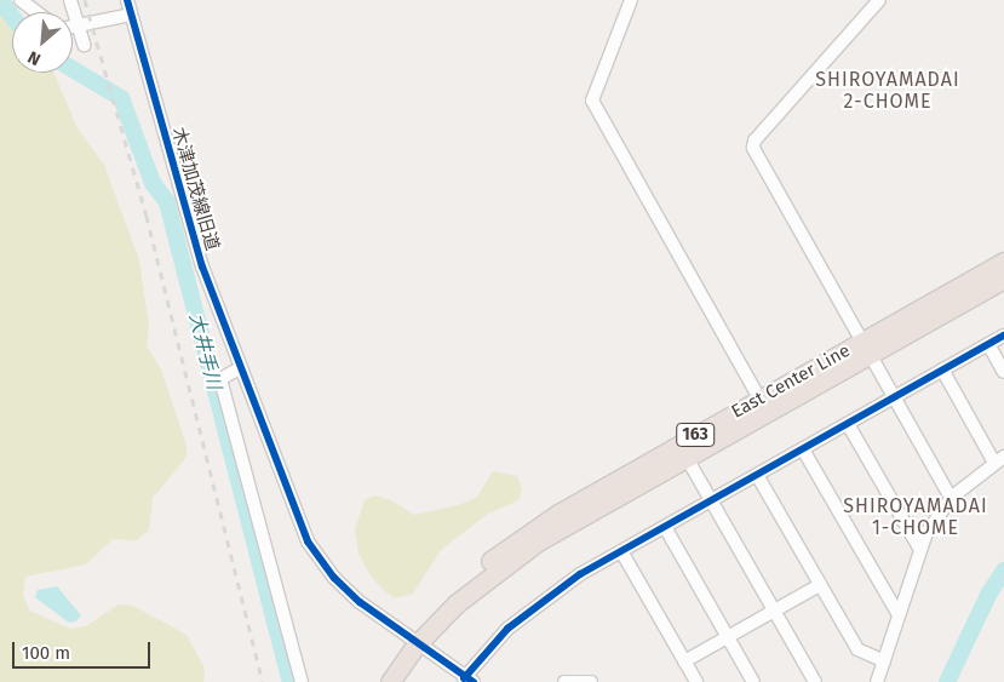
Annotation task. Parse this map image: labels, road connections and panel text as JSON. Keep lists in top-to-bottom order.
{
  "streets": {
    "highway": ["East Center Line", "163"],
    "street": ["木津加茂線旧道"]
  },
  "crossings": [
    ["木津加茂線旧道", "East Center Line"]
  ],
  "districts": ["SHIROYAMADAI 2-CHOME", "SHIROYAMADAI 1-CHOME"],
  "water": ["大井手川"],
  "scale_bar": "100 m",
  "north": "bottom left"
}
